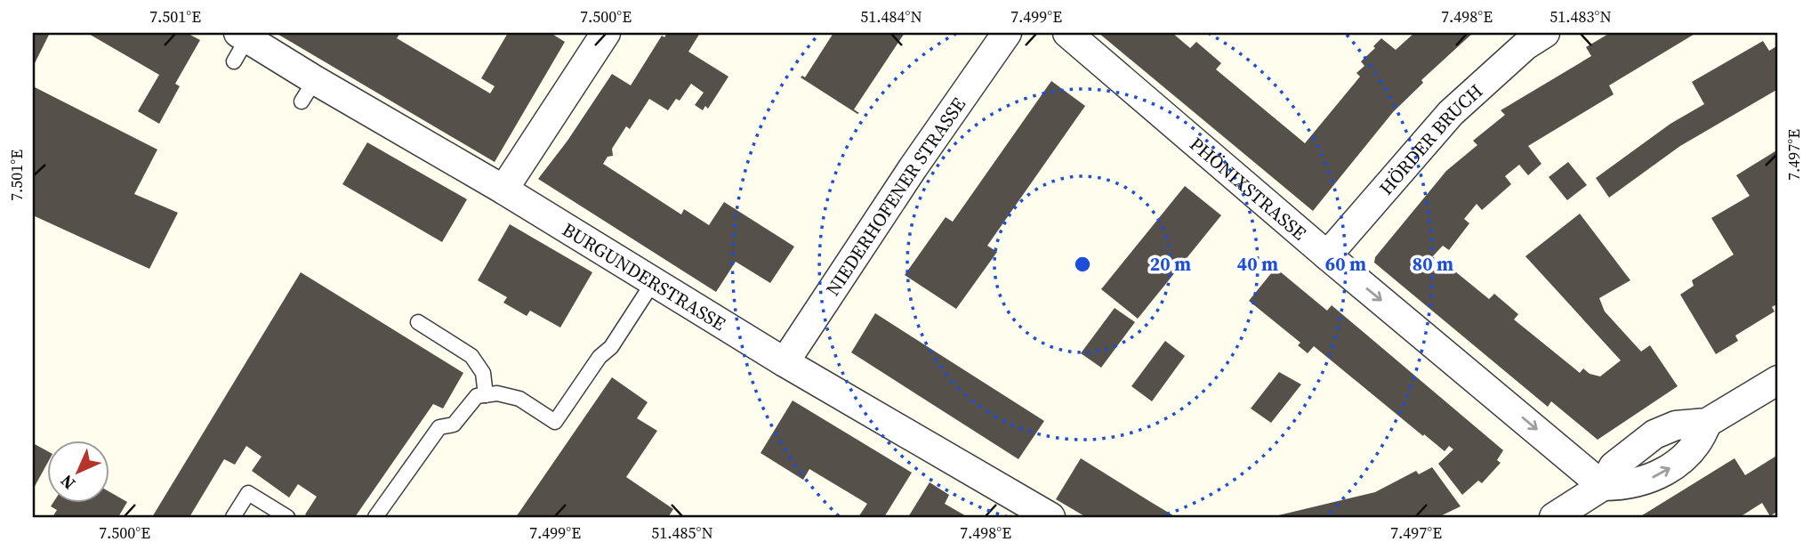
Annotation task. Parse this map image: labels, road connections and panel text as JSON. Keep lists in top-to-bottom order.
{
  "streets": {
    "street": [
      "HÖRDER BRUCH",
      "PHÖNIXSTRASSE",
      "NIEDERHOFENER STRASSE",
      "BURGUNDERSTRASSE"
    ]
  },
  "crossings": [
    ["HÖRDER BRUCH", "PHÖNIXSTRASSE"],
    ["NIEDERHOFENER STRASSE", "BURGUNDERSTRASSE"]
  ],
  "one_way": ["PHÖNIXSTRASSE"],
  "north": "bottom left",
  "coordinates": [
    "7.501°E",
    "7.500°E",
    "51.484°N",
    "7.499°E",
    "7.498°E",
    "51.483°N",
    "7.497°E",
    "51.485°N"
  ],
  "rings": [
    "20 m",
    "40 m",
    "60 m",
    "80 m"
  ]
}
